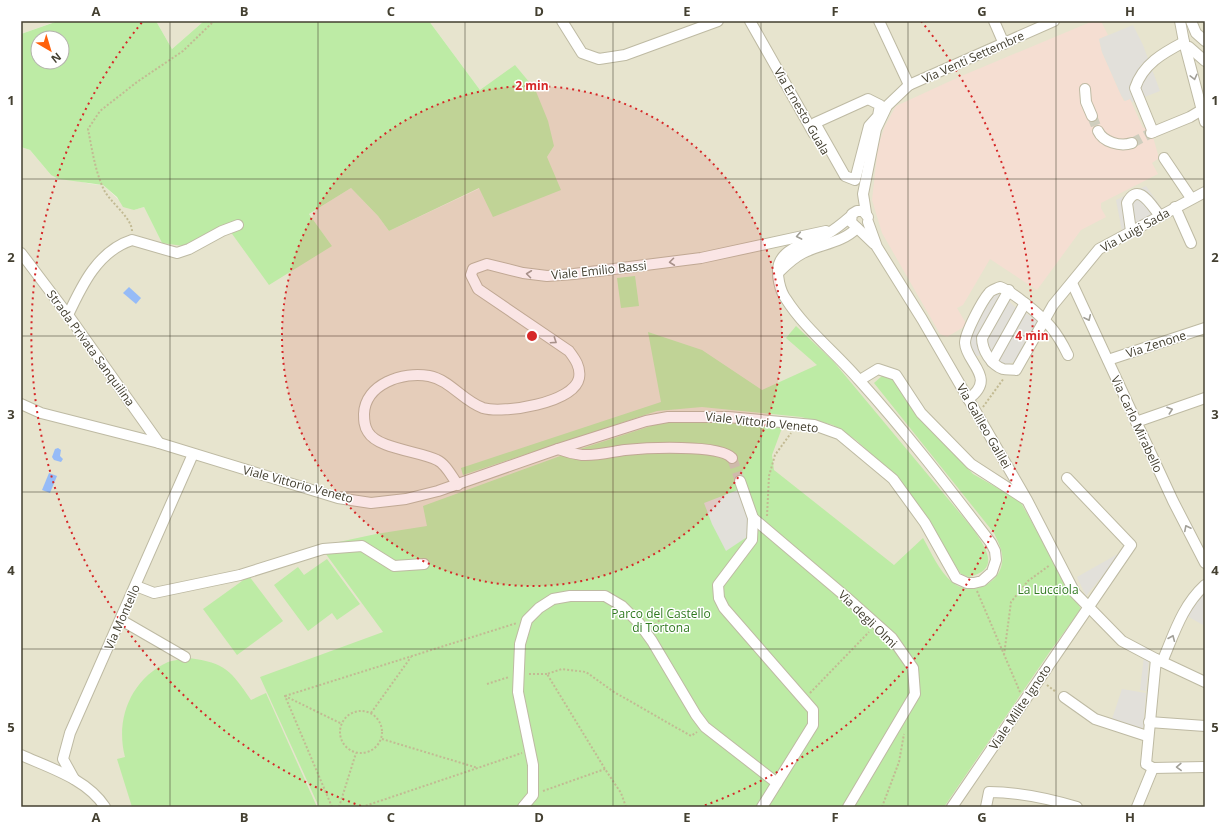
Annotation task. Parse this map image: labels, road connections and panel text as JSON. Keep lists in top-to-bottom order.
{
  "streets": {
    "street": [
      "Via Venti Settembre",
      "Via Ernesto Guala",
      "Via Luigi Sada",
      "Viale Emilio Bassi",
      "Via Zenone",
      "Strada Privata Sanquilina",
      "Viale Vittorio Veneto",
      "Via Carlo Mirabello",
      "Via Galileo Galilei",
      "Via Montello",
      "Via degli Olmi",
      "Viale Milite Ignoto"
    ]
  },
  "crossings": [
    ["Via Luigi Sada", "Via Carlo Mirabello"],
    ["Viale Emilio Bassi", "Viale Vittorio Veneto"],
    ["Via Zenone", "Via Carlo Mirabello"],
    ["Viale Vittorio Veneto", "Via Montello"],
    ["Via Galileo Galilei", "Viale Milite Ignoto"]
  ],
  "parks": ["La Lucciola", "Parco del Castello di Tortona"],
  "north": "bottom right",
  "grid": {
    "columns": [
      "A",
      "B",
      "C",
      "D",
      "E",
      "F",
      "G",
      "H"
    ],
    "rows": [
      "1",
      "2",
      "3",
      "4",
      "5"
    ]
  },
  "rings": ["2 min", "4 min"]
}
